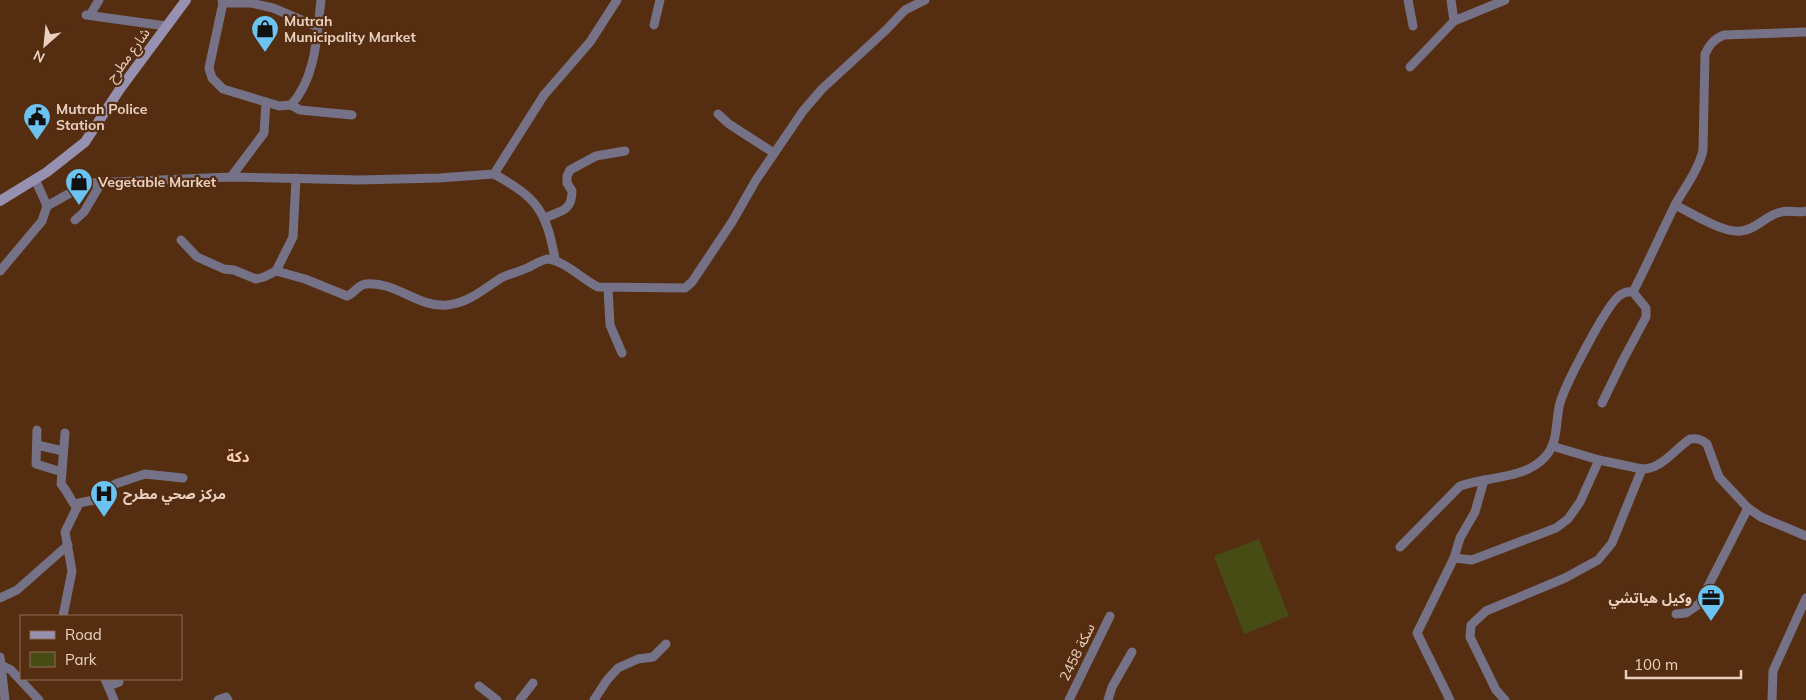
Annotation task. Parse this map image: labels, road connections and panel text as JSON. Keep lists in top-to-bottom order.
{
  "streets": {
    "main road": ["شارع مطرح"],
    "street": ["سكة 2458"]
  },
  "districts": ["دكة"],
  "places": {
    "shop": ["Mutrah Municipality Market", "Vegetable Market"],
    "public building": ["Mutrah Police Station"],
    "hospital": ["مركز صحي مطرح"],
    "office": ["وكيل هياتشي"]
  },
  "legend": ["Road", "Park"],
  "scale_bar": "100 m",
  "north": "bottom left"
}
